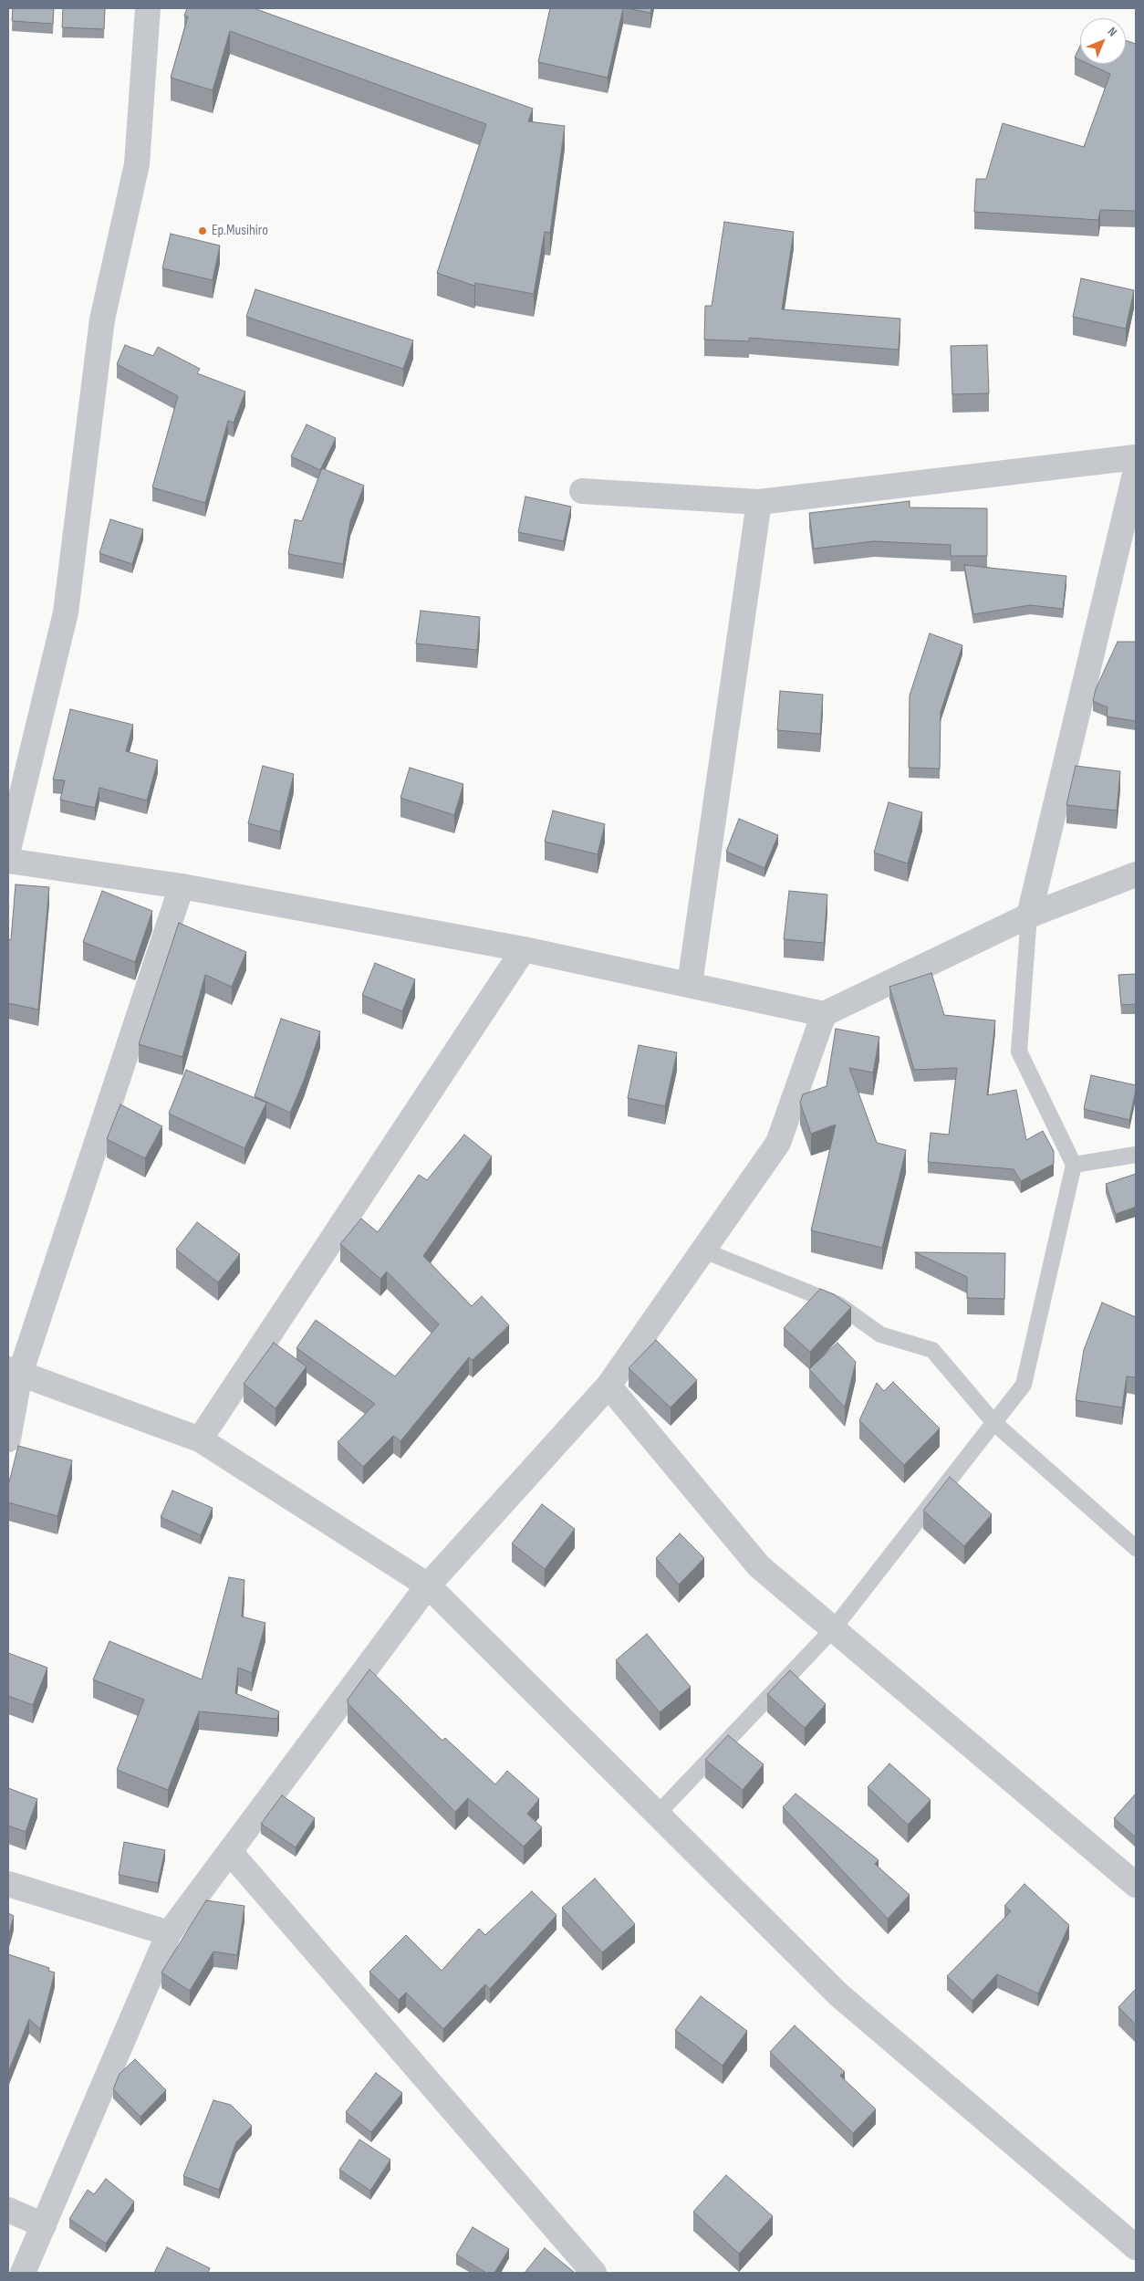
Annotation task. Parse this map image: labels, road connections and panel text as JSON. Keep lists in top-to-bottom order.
{
  "places": ["Ep.Musihiro"],
  "north": "top right"
}
